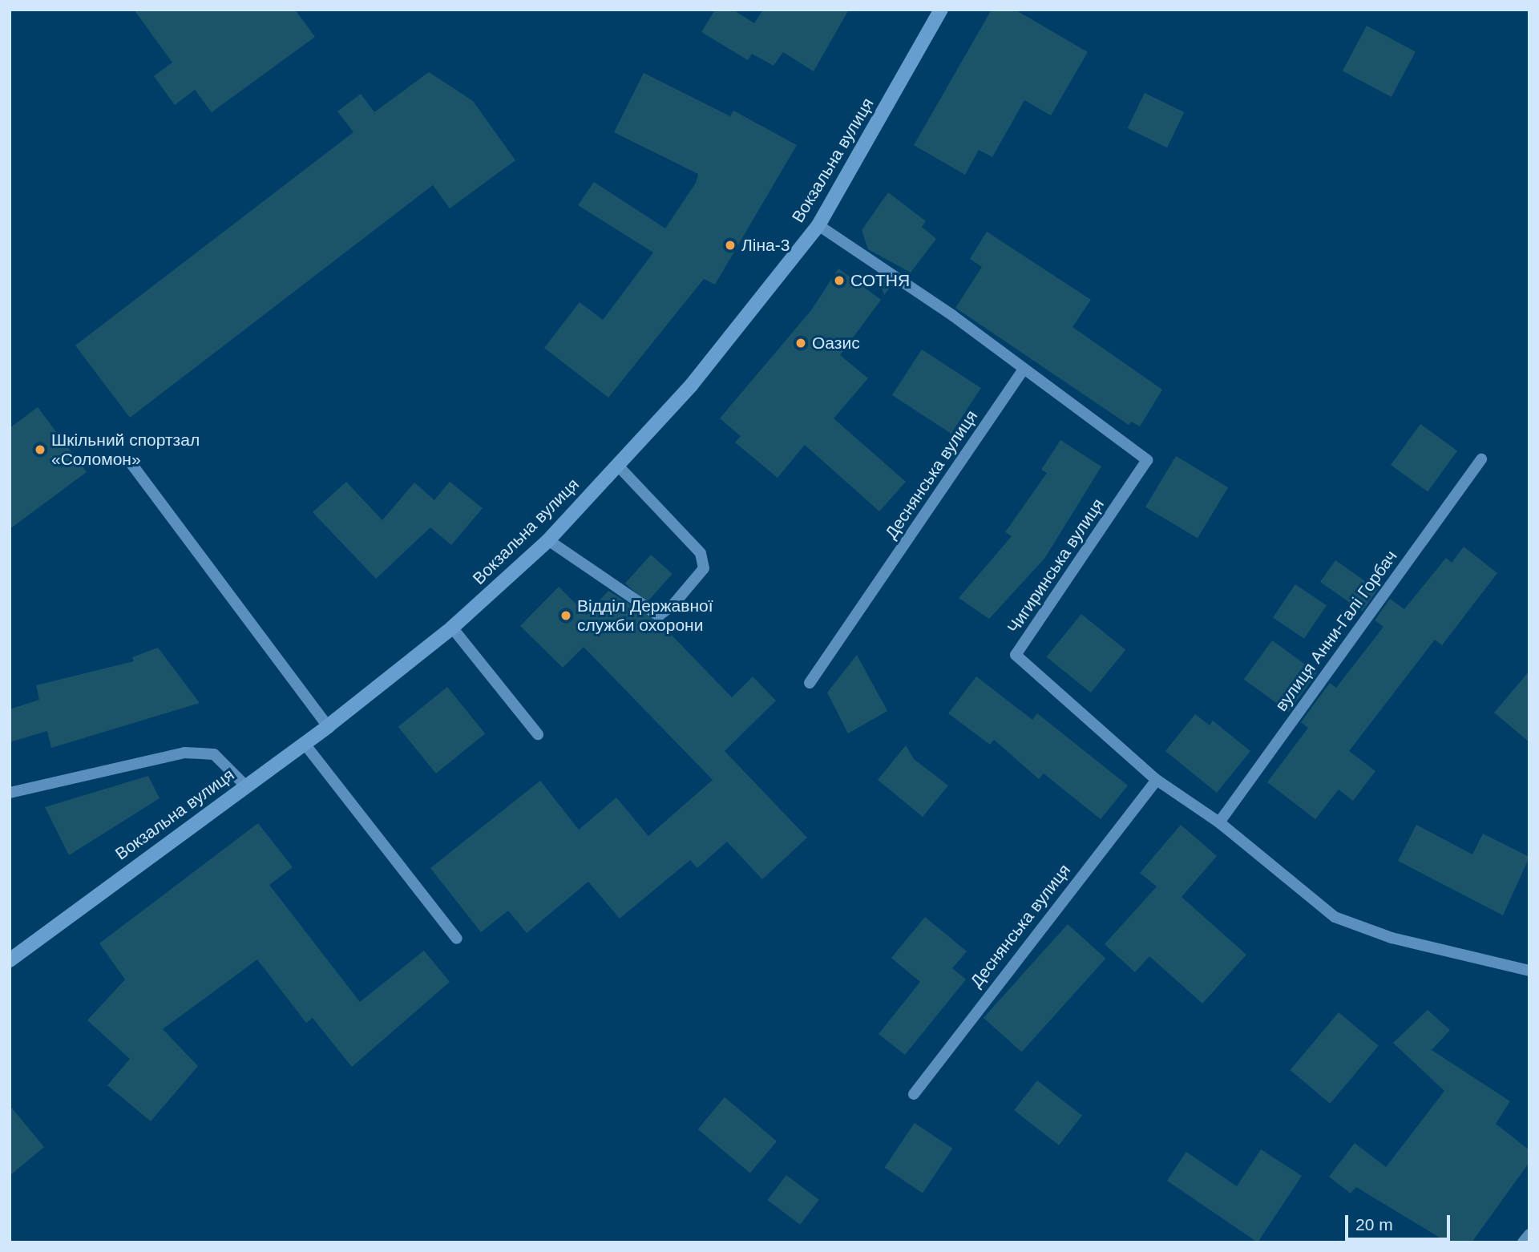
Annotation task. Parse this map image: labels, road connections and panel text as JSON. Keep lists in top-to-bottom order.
{
  "streets": {
    "main road": ["Вокзальна вулиця"],
    "street": ["Деснянська вулиця", "Чигиринська вулиця", "вулиця Анни-Галі Горбач"]
  },
  "crossings": [
    ["Вокзальна вулиця", "Чигиринська вулиця"],
    ["Деснянська вулиця", "Чигиринська вулиця"],
    ["Чигиринська вулиця", "вулиця Анни-Галі Горбач"]
  ],
  "places": [
    "Ліна-3",
    "СОТНЯ",
    "Оазис",
    "Шкільний спортзал «Соломон»",
    "Відділ Державної служби охорони"
  ],
  "scale_bar": "20 m"
}
